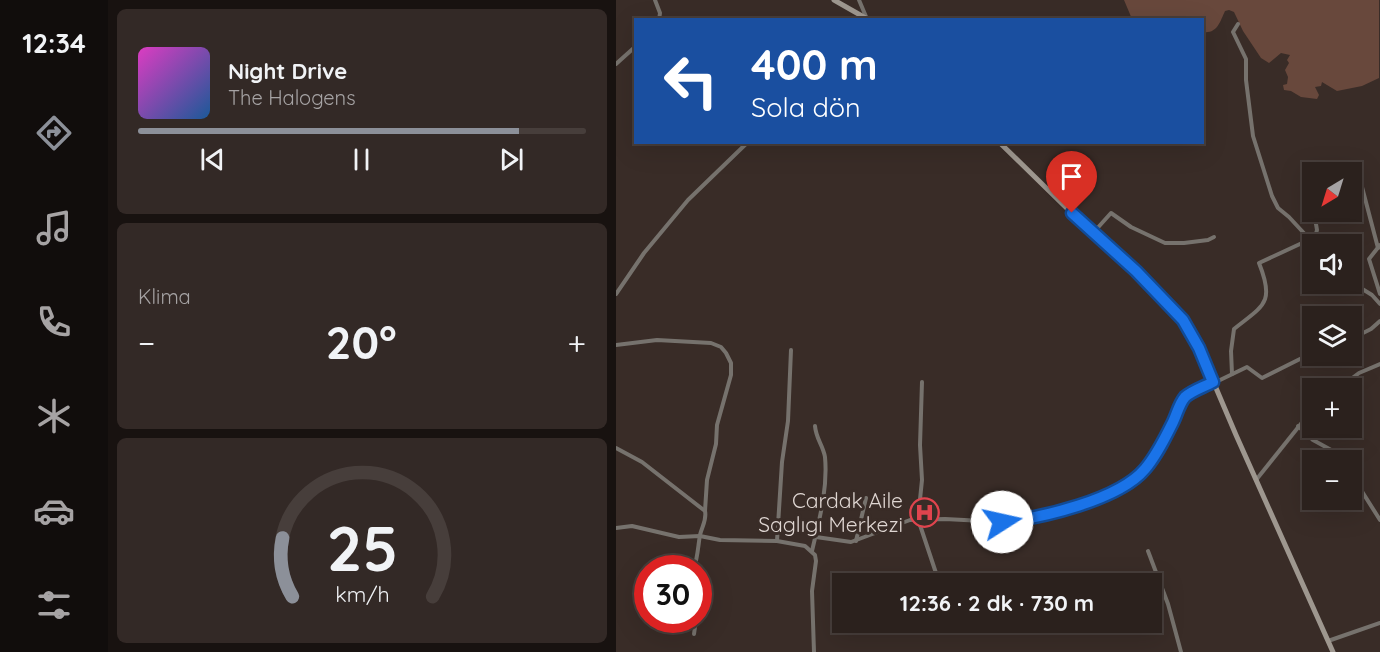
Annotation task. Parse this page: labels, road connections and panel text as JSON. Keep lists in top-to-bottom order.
{
  "places": {
    "hospital": ["Cardak Aile Saglıgı Merkezi"]
  },
  "north": "bottom left",
  "page": {
    "tabs": "12:34",
    "turn": ["400 m", "Sola dön"],
    "song": ["Night Drive", "The Halogens"],
    "map_buttons": ["+", "−"],
    "tile": "Klima",
    "heat": ["−", "20°", "+"],
    "limit": "30",
    "trip": "12:36 · 2 dk · 730 m",
    "gauge": ["25", "km/h"]
  }
}
